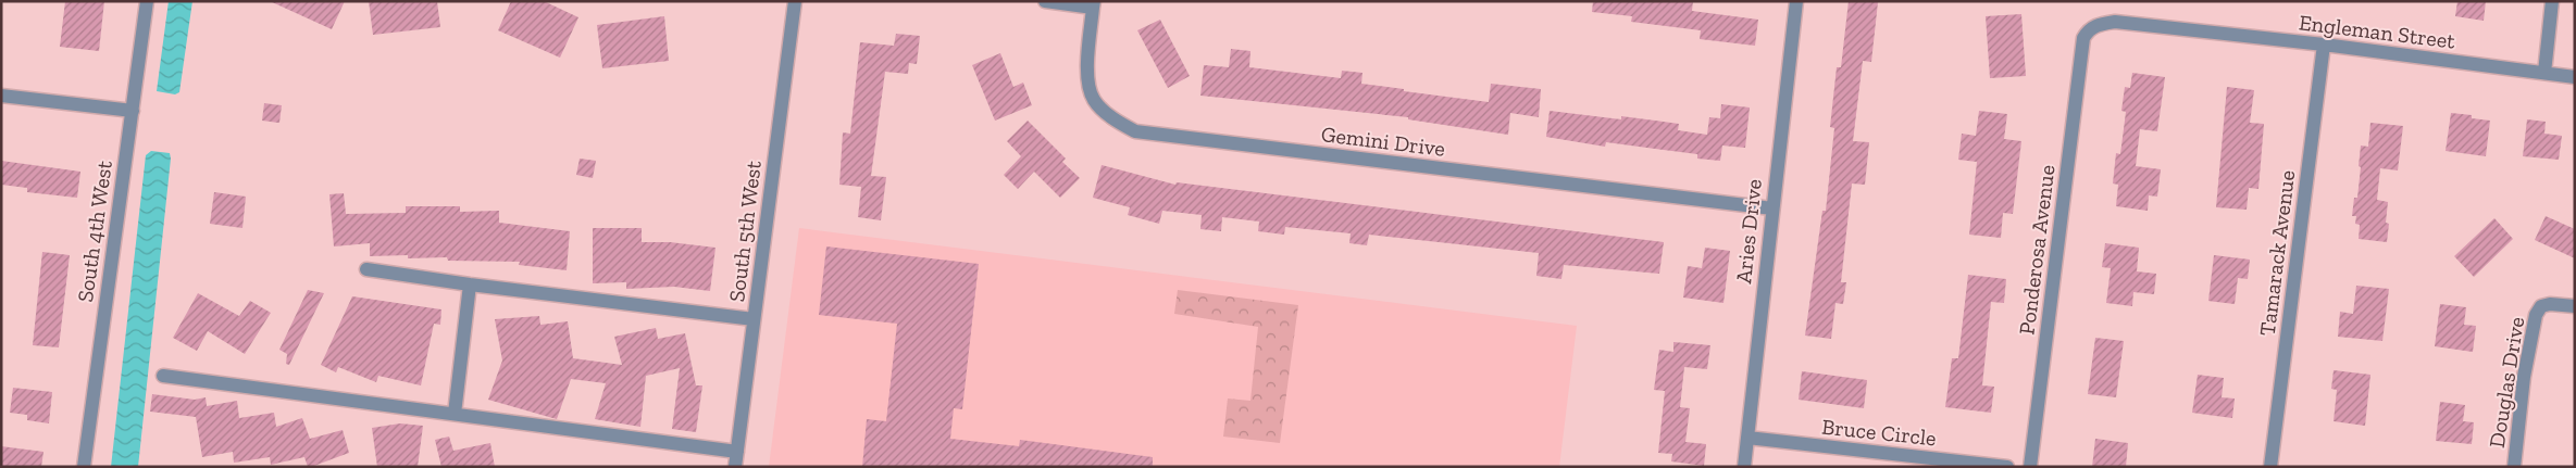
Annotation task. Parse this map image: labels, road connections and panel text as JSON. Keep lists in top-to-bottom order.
{
  "streets": {
    "street": [
      "Engleman Street",
      "Gemini Drive",
      "South 4th West",
      "South 5th West",
      "Aries Drive",
      "Ponderosa Avenue",
      "Tamarack Avenue",
      "Douglas Drive",
      "Bruce Circle"
    ]
  },
  "crossings": [
    ["Engleman Street", "Ponderosa Avenue"],
    ["Engleman Street", "Tamarack Avenue"],
    ["Gemini Drive", "Aries Drive"],
    ["Aries Drive", "Bruce Circle"]
  ]
}
